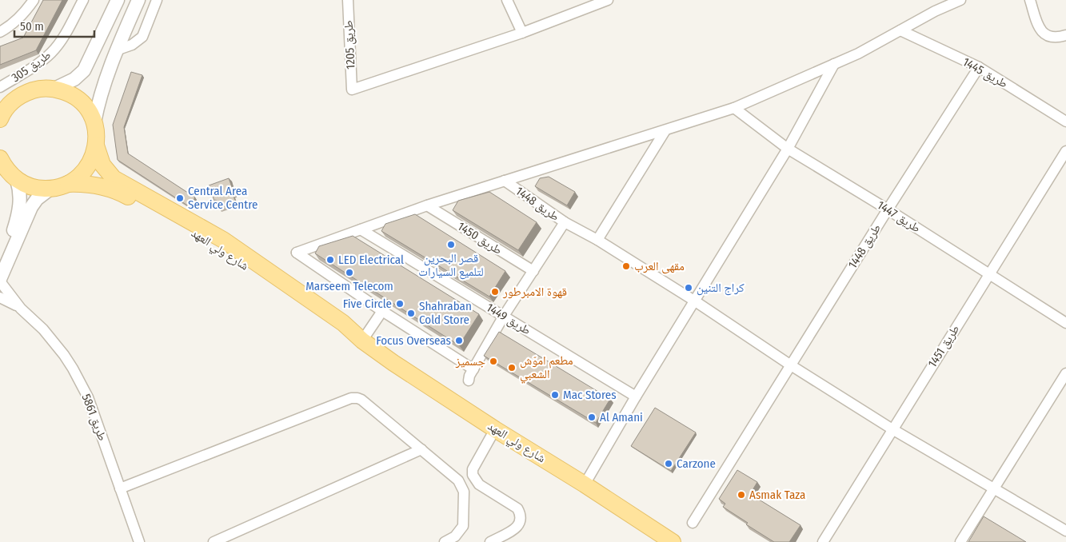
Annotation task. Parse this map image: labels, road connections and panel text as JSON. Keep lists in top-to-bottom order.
{
  "streets": {
    "main road": ["شارع ولي العهد"],
    "street": [
      "طريق 1205",
      "طريق 305",
      "طريق 1445",
      "طريق 1448",
      "طريق 1447",
      "طريق 1450",
      "طريق 1449",
      "طريق 1451",
      "طريق 5861"
    ]
  },
  "crossings": [
    ["طريق 1445", "طريق 1448"],
    ["طريق 1448", "طريق 1447"],
    ["طريق 1448", "طريق 1451"],
    ["طريق 1447", "طريق 1451"]
  ],
  "places": [
    "Central Area Service Centre",
    "قصر البحرين لتلميع السيارات",
    "LED Electrical",
    "مقهى العرب",
    "Marseem Telecom",
    "كراج التنين",
    "قهوة الامبرطور",
    "Five Circle",
    "Shahraban Cold Store",
    "Focus Overseas",
    "جسميز",
    "مطعم اموّش الشعبي",
    "Mac Stores",
    "Al Amani",
    "Carzone",
    "Asmak Taza"
  ],
  "scale_bar": "50 m"
}
